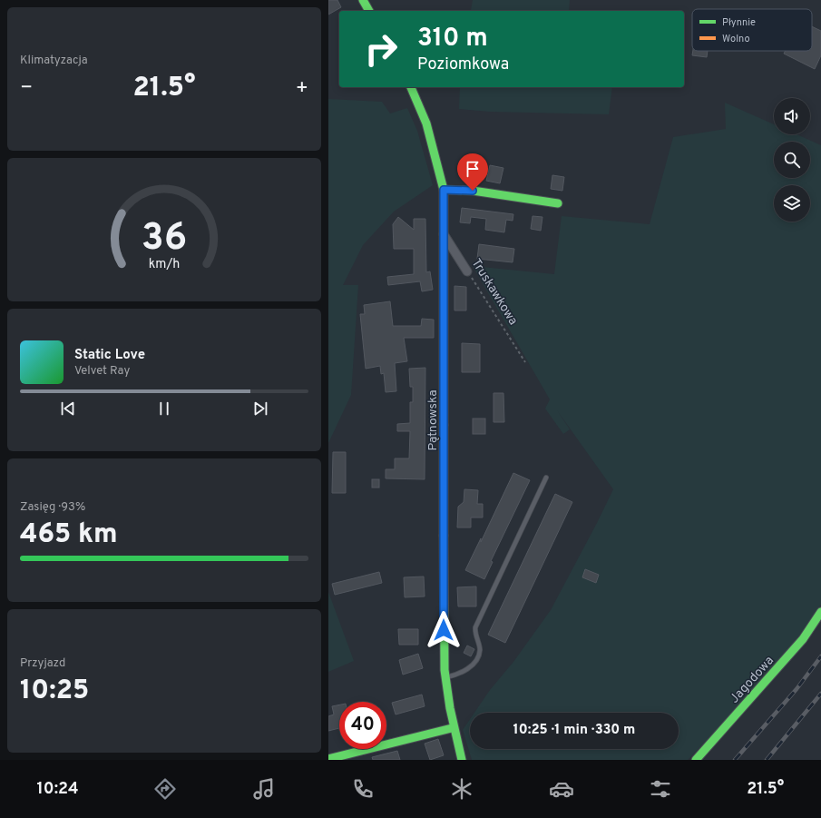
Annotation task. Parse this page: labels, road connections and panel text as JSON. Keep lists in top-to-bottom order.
{
  "streets": {
    "street": ["Truskawkowa", "Pątnowska", "Jagodowa"]
  },
  "crossings": [
    ["Truskawkowa", "Pątnowska"]
  ],
  "legend": ["Płynnie", "Wolno"],
  "page": {
    "tile": [
      "Klimatyzacja",
      ["Zasięg · 93%", "465 km"],
      ["Przyjazd", "10:25"]
    ],
    "turn": ["310 m", "Poziomkowa"],
    "heat": ["−", "21.5°", "+"],
    "song": ["Static Love", "Velvet Ray"],
    "limit": "40",
    "trip": "10:25 · 1 min · 330 m",
    "tabs": ["10:24", "21.5°"],
    "gauge": ["36", "km/h"]
  }
}
